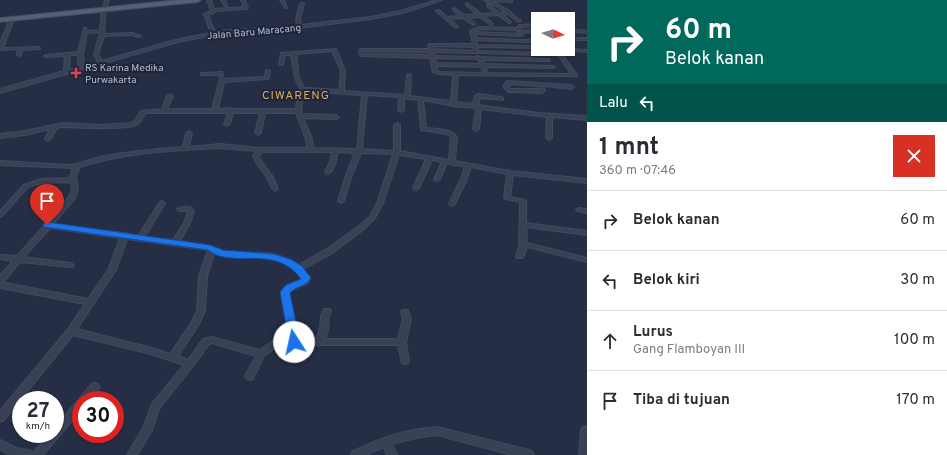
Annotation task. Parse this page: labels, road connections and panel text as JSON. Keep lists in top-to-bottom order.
{
  "streets": {
    "street": ["Jalan Baru Maracang"]
  },
  "districts": ["CIWARENG"],
  "places": {
    "health": ["RS Karina Medika Purwakarta"]
  },
  "north": "right",
  "page": {
    "turn": ["60 m", "Belok kanan"],
    "then": "Lalu",
    "heading": ["1 mnt", "360 m · 07:46"],
    "list": [
      {
        "name": "Belok kanan",
        "value": "60 m"
      },
      {
        "name": "Belok kiri",
        "value": "30 m"
      },
      {
        "name": "Lurus",
        "note": "Gang Flamboyan III",
        "value": "100 m"
      },
      {
        "name": "Tiba di tujuan",
        "value": "170 m"
      }
    ],
    "speed": "27 km/h",
    "limit": "30"
  }
}
